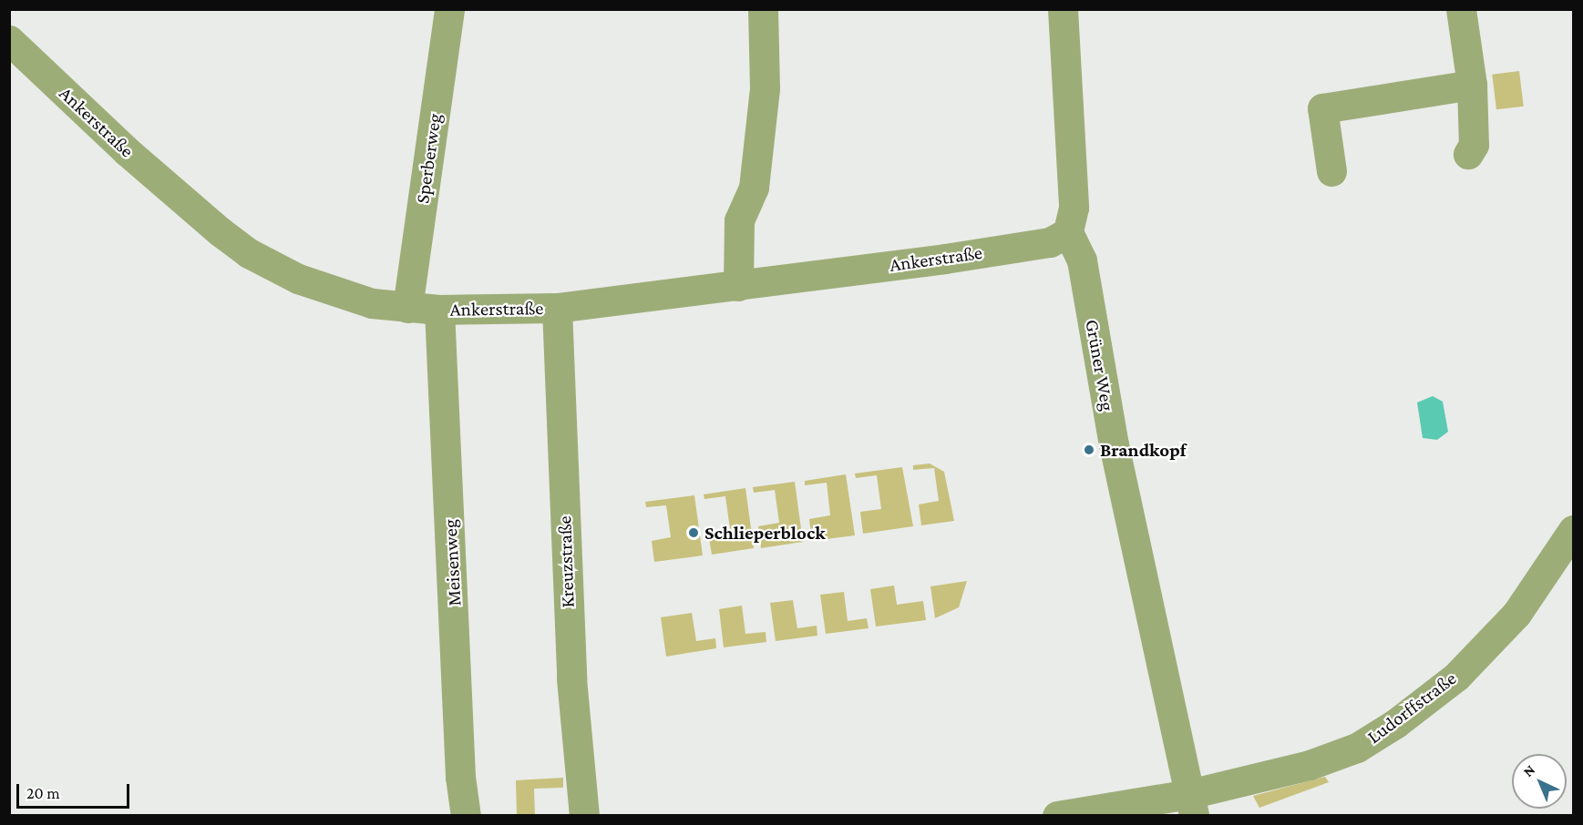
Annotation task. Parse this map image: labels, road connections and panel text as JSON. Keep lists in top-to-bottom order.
{
  "streets": {
    "street": [
      "Ankerstraße",
      "Sperberweg",
      "Grüner Weg",
      "Kreuzstraße",
      "Meisenweg",
      "Ludorffstraße"
    ]
  },
  "crossings": [
    ["Ankerstraße", "Sperberweg"],
    ["Ankerstraße", "Grüner Weg"],
    ["Ankerstraße", "Kreuzstraße"],
    ["Ankerstraße", "Meisenweg"],
    ["Grüner Weg", "Ludorffstraße"]
  ],
  "places": ["Brandkopf", "Schlieperblock"],
  "scale_bar": "20 m",
  "north": "top left"
}
